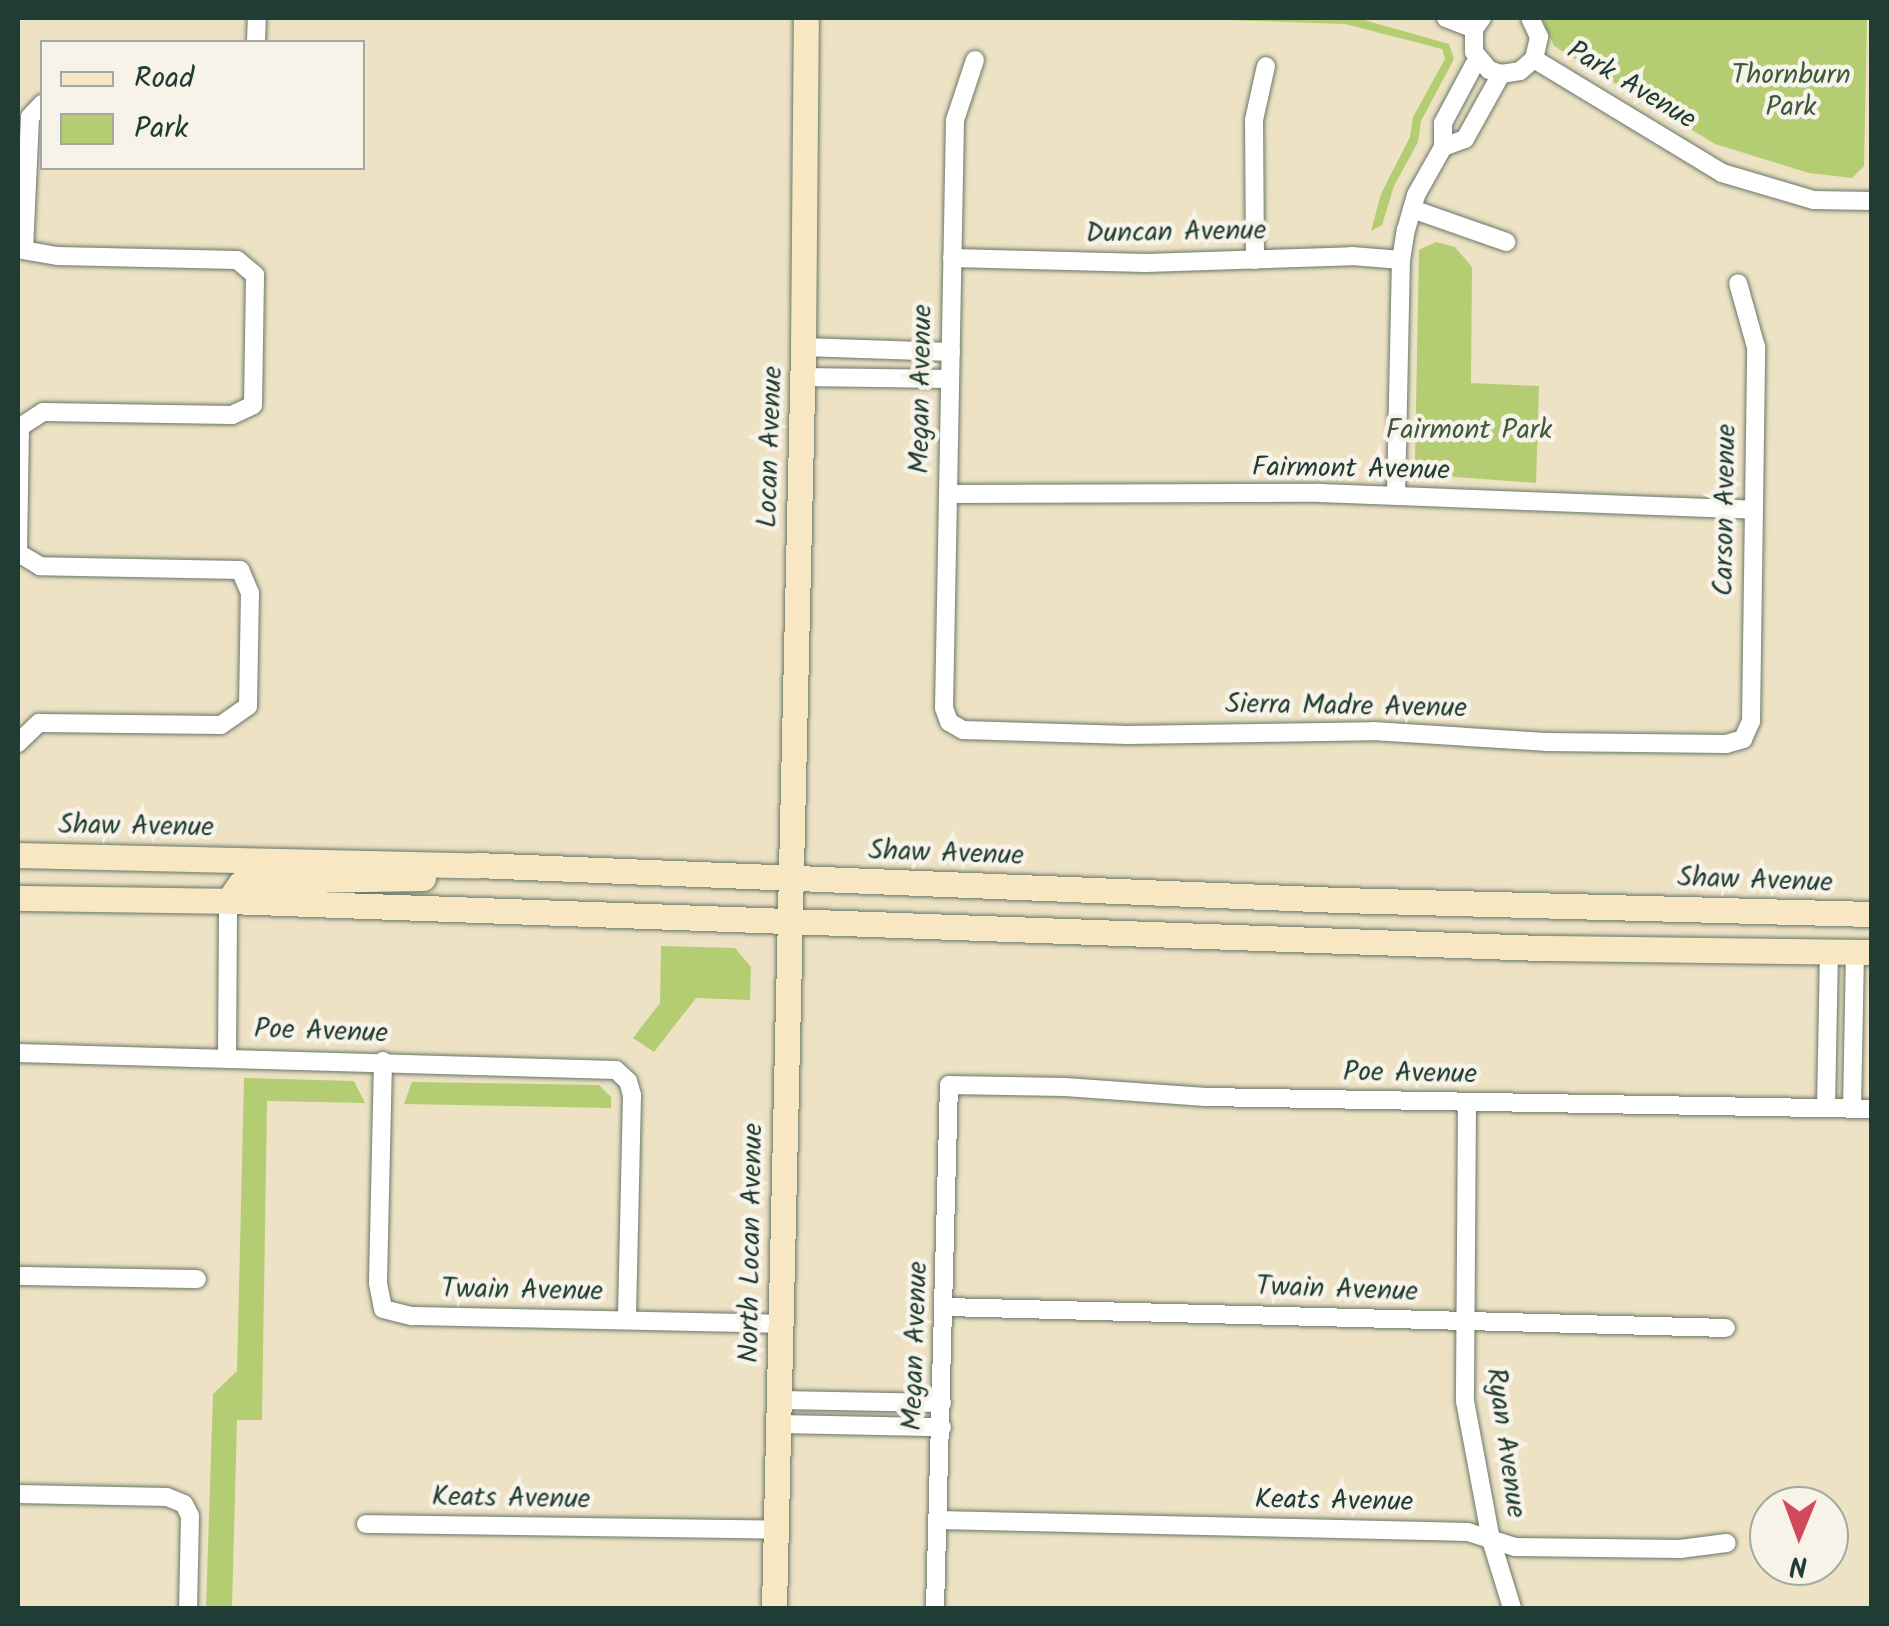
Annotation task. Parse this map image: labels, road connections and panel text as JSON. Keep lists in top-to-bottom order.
{
  "streets": {
    "main road": ["Locan Avenue", "Shaw Avenue", "North Locan Avenue"],
    "street": [
      "Park Avenue",
      "Duncan Avenue",
      "Megan Avenue",
      "Fairmont Avenue",
      "Carson Avenue",
      "Sierra Madre Avenue",
      "Poe Avenue",
      "Twain Avenue",
      "Ryan Avenue",
      "Keats Avenue"
    ]
  },
  "crossings": [
    ["Duncan Avenue", "Megan Avenue"],
    ["Megan Avenue", "Fairmont Avenue"],
    ["Megan Avenue", "Sierra Madre Avenue"],
    ["Megan Avenue", "Poe Avenue"],
    ["Megan Avenue", "Twain Avenue"],
    ["Megan Avenue", "Keats Avenue"],
    ["Locan Avenue", "Shaw Avenue"],
    ["Locan Avenue", "North Locan Avenue"],
    ["Fairmont Avenue", "Carson Avenue"],
    ["Carson Avenue", "Sierra Madre Avenue"],
    ["Shaw Avenue", "North Locan Avenue"],
    ["Poe Avenue", "Twain Avenue"],
    ["Poe Avenue", "Ryan Avenue"],
    ["North Locan Avenue", "Twain Avenue"],
    ["North Locan Avenue", "Keats Avenue"],
    ["Twain Avenue", "Ryan Avenue"],
    ["Ryan Avenue", "Keats Avenue"]
  ],
  "parks": ["Thornburn Park", "Fairmont Park"],
  "legend": ["Road", "Park"],
  "north": "bottom"
}
